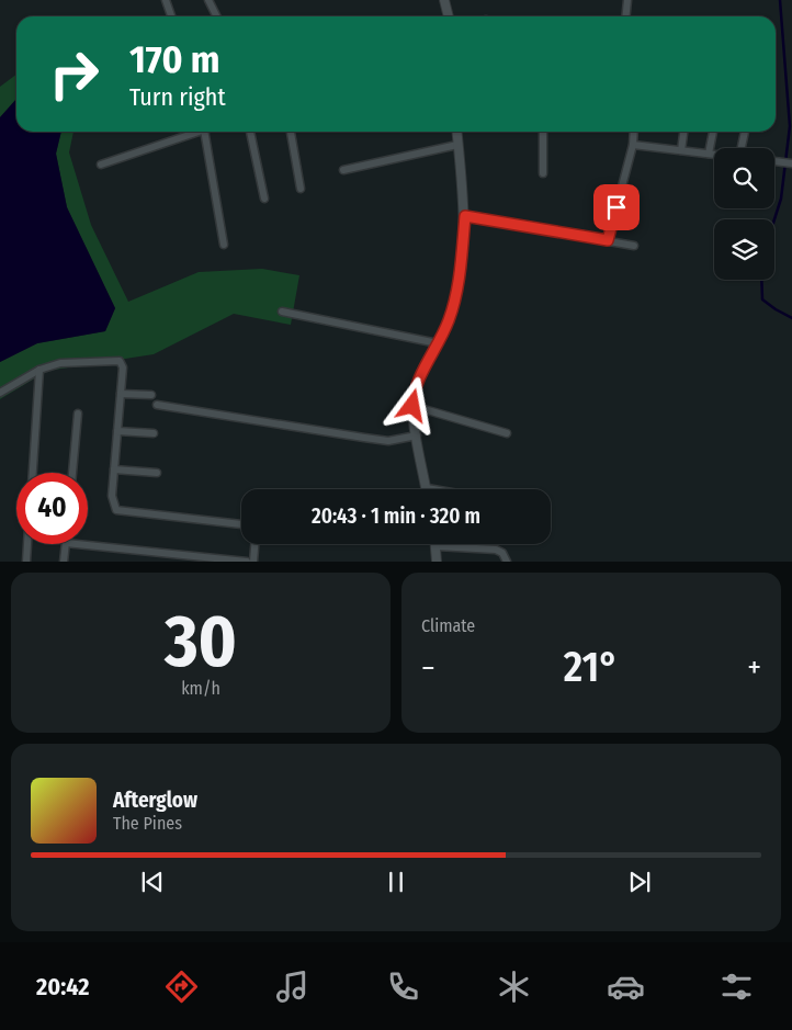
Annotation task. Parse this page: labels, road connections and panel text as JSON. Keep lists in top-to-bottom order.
{
  "page": {
    "turn": ["170 m", "Turn right"],
    "limit": "40",
    "trip": "20:43 · 1 min · 320 m",
    "tile": [
      ["30", "km/h"],
      "Climate"
    ],
    "heat": ["−", "21°", "+"],
    "song": ["Afterglow", "The Pines"],
    "tabs": "20:42"
  }
}
